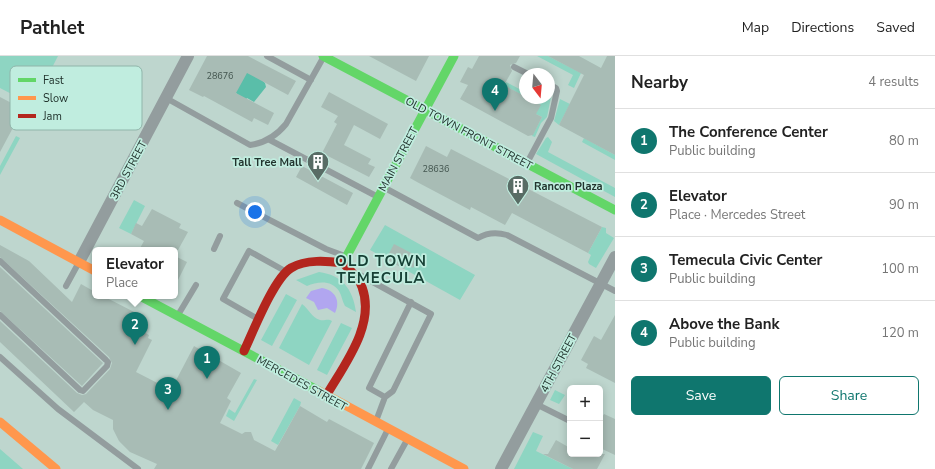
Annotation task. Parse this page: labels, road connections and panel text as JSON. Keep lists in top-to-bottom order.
{
  "streets": {
    "main road": ["OLD TOWN FRONT STREET", "MAIN STREET", "MERCEDES STREET"],
    "street": ["3RD STREET", "4TH STREET"]
  },
  "crossings": [
    ["OLD TOWN FRONT STREET", "MAIN STREET"]
  ],
  "districts": ["OLD TOWN TEMECULA"],
  "places": {
    "building": ["Tall Tree Mall", "Rancon Plaza"]
  },
  "house_numbers": ["28676", "28636"],
  "legend": ["Fast", "Slow", "Jam"],
  "north": "bottom",
  "page": {
    "header": "Pathlet",
    "nav": ["Map", "Directions", "Saved"],
    "heading": ["Nearby", "4 results"],
    "pins": [
      "4",
      "2",
      "1",
      "3"
    ],
    "list": [
      {
        "mark": "1",
        "name": "The Conference Center",
        "note": "Public building",
        "value": "80 m"
      },
      {
        "mark": "2",
        "name": "Elevator",
        "note": "Place · Mercedes Street",
        "value": "90 m"
      },
      {
        "mark": "3",
        "name": "Temecula Civic Center",
        "note": "Public building",
        "value": "100 m"
      },
      {
        "mark": "4",
        "name": "Above the Bank",
        "note": "Public building",
        "value": "120 m"
      }
    ],
    "popup": ["Elevator", "Place"],
    "buttons": ["Save", "Share"],
    "map_buttons": ["+", "−"]
  }
}
